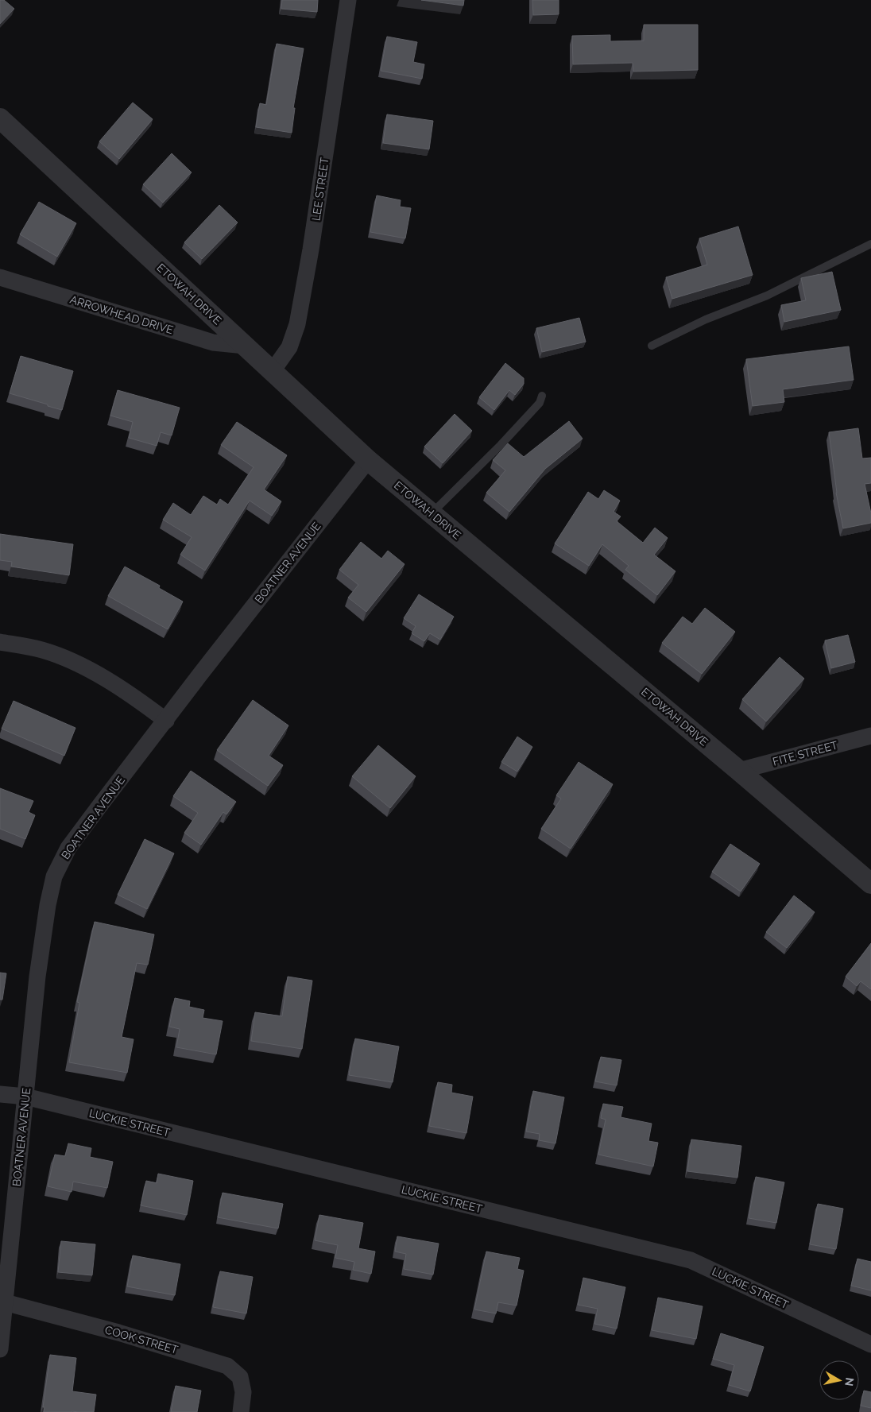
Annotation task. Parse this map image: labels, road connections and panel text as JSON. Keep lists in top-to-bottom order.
{
  "streets": {
    "street": [
      "LEE STREET",
      "ETOWAH DRIVE",
      "ARROWHEAD DRIVE",
      "BOATNER AVENUE",
      "FITE STREET",
      "LUCKIE STREET",
      "COOK STREET"
    ]
  },
  "crossings": [
    ["LEE STREET", "ETOWAH DRIVE"],
    ["ETOWAH DRIVE", "ARROWHEAD DRIVE"],
    ["ETOWAH DRIVE", "BOATNER AVENUE"],
    ["ETOWAH DRIVE", "FITE STREET"],
    ["BOATNER AVENUE", "LUCKIE STREET"],
    ["BOATNER AVENUE", "COOK STREET"]
  ],
  "north": "right"
}
